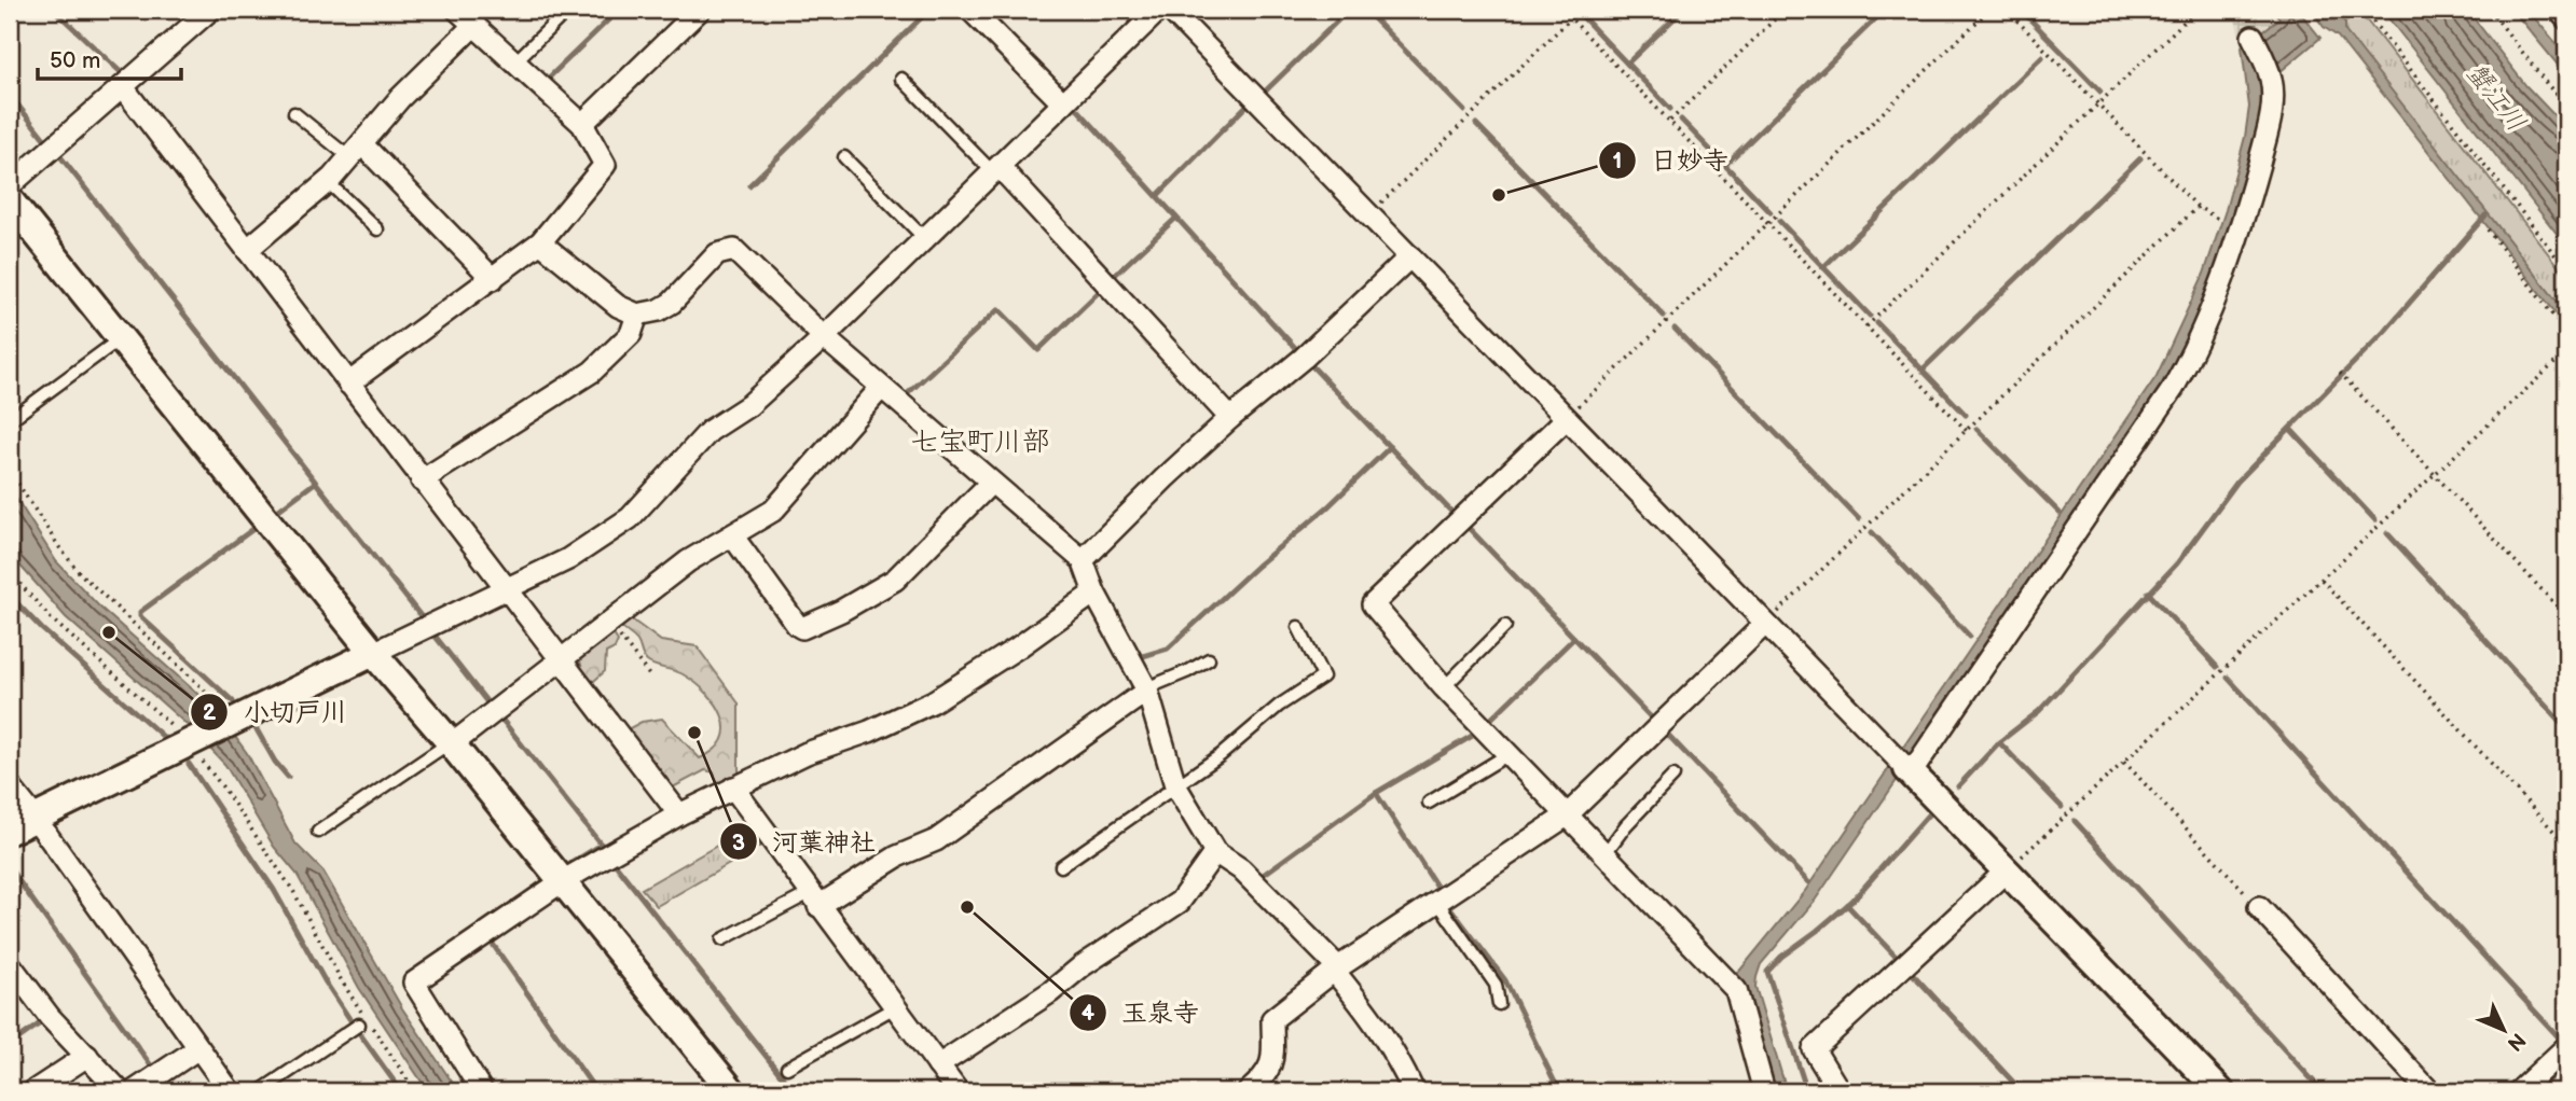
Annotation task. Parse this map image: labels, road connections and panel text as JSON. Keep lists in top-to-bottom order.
{
  "districts": ["七宝町川部"],
  "water": ["蟹江川"],
  "places": [
    "日妙寺",
    "小切戸川",
    "河葉神社",
    "玉泉寺"
  ],
  "scale_bar": "50 m",
  "north": "bottom right"
}
